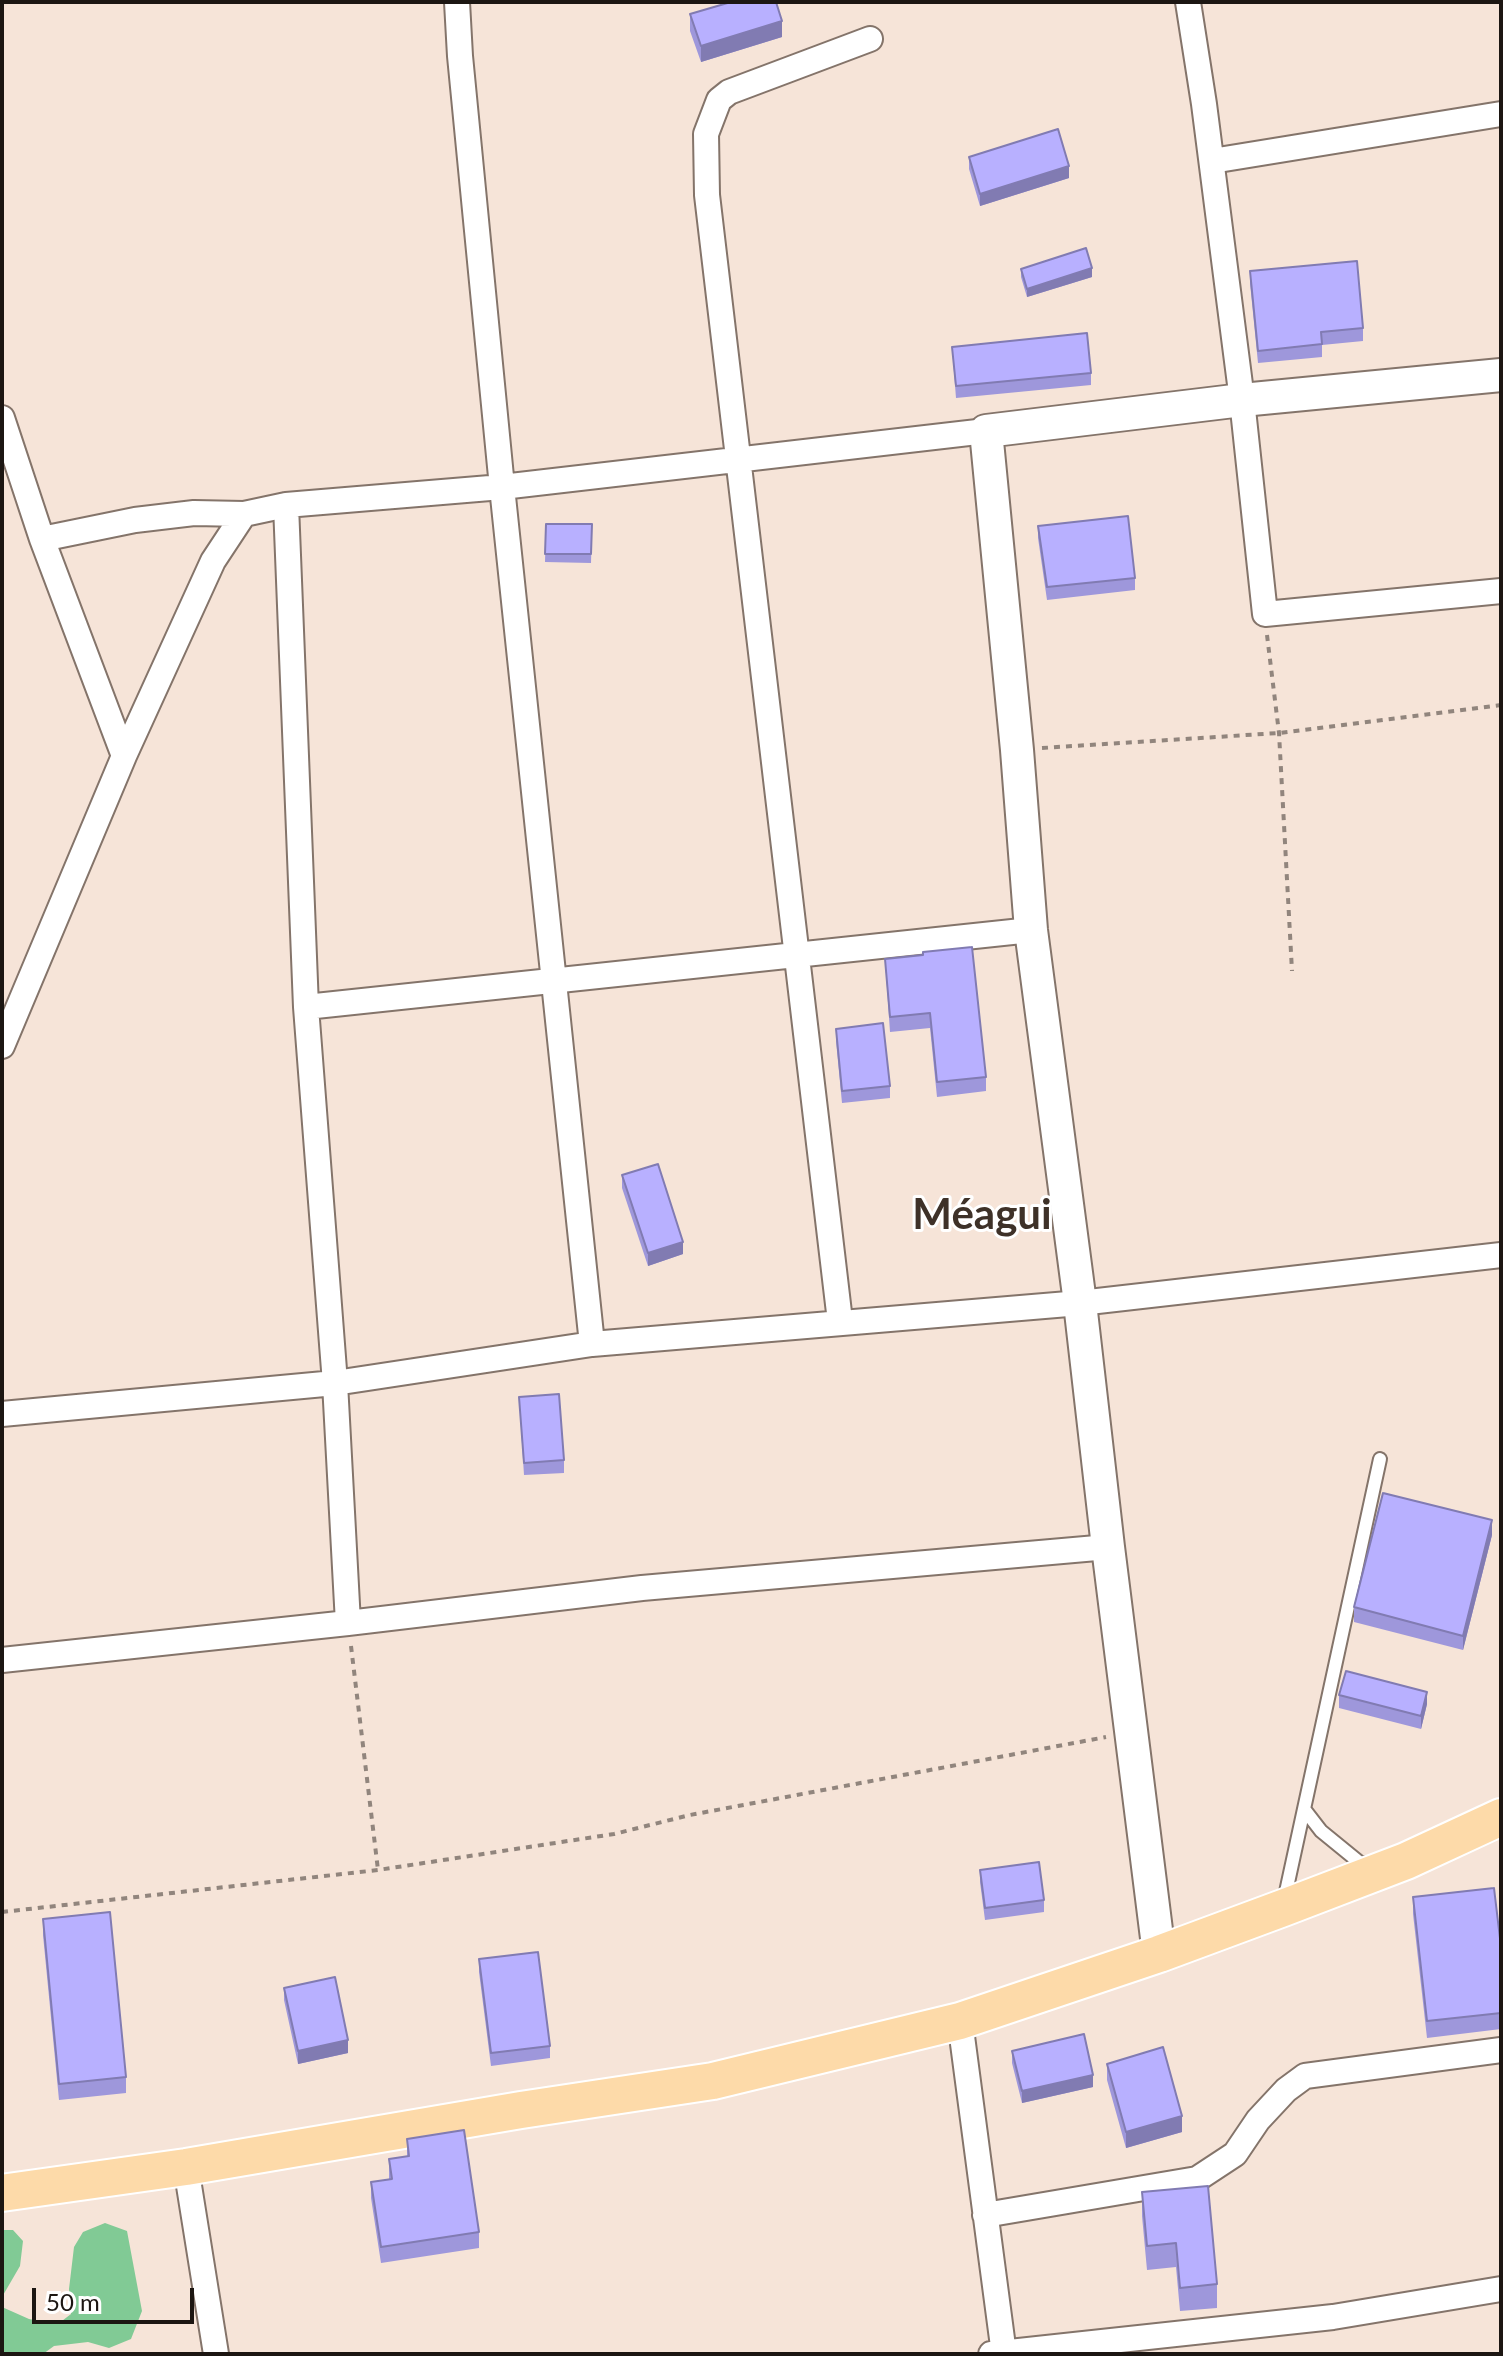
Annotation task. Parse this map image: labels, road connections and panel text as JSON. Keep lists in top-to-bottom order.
{
  "districts": ["Méagui"],
  "scale_bar": "50 m"
}
